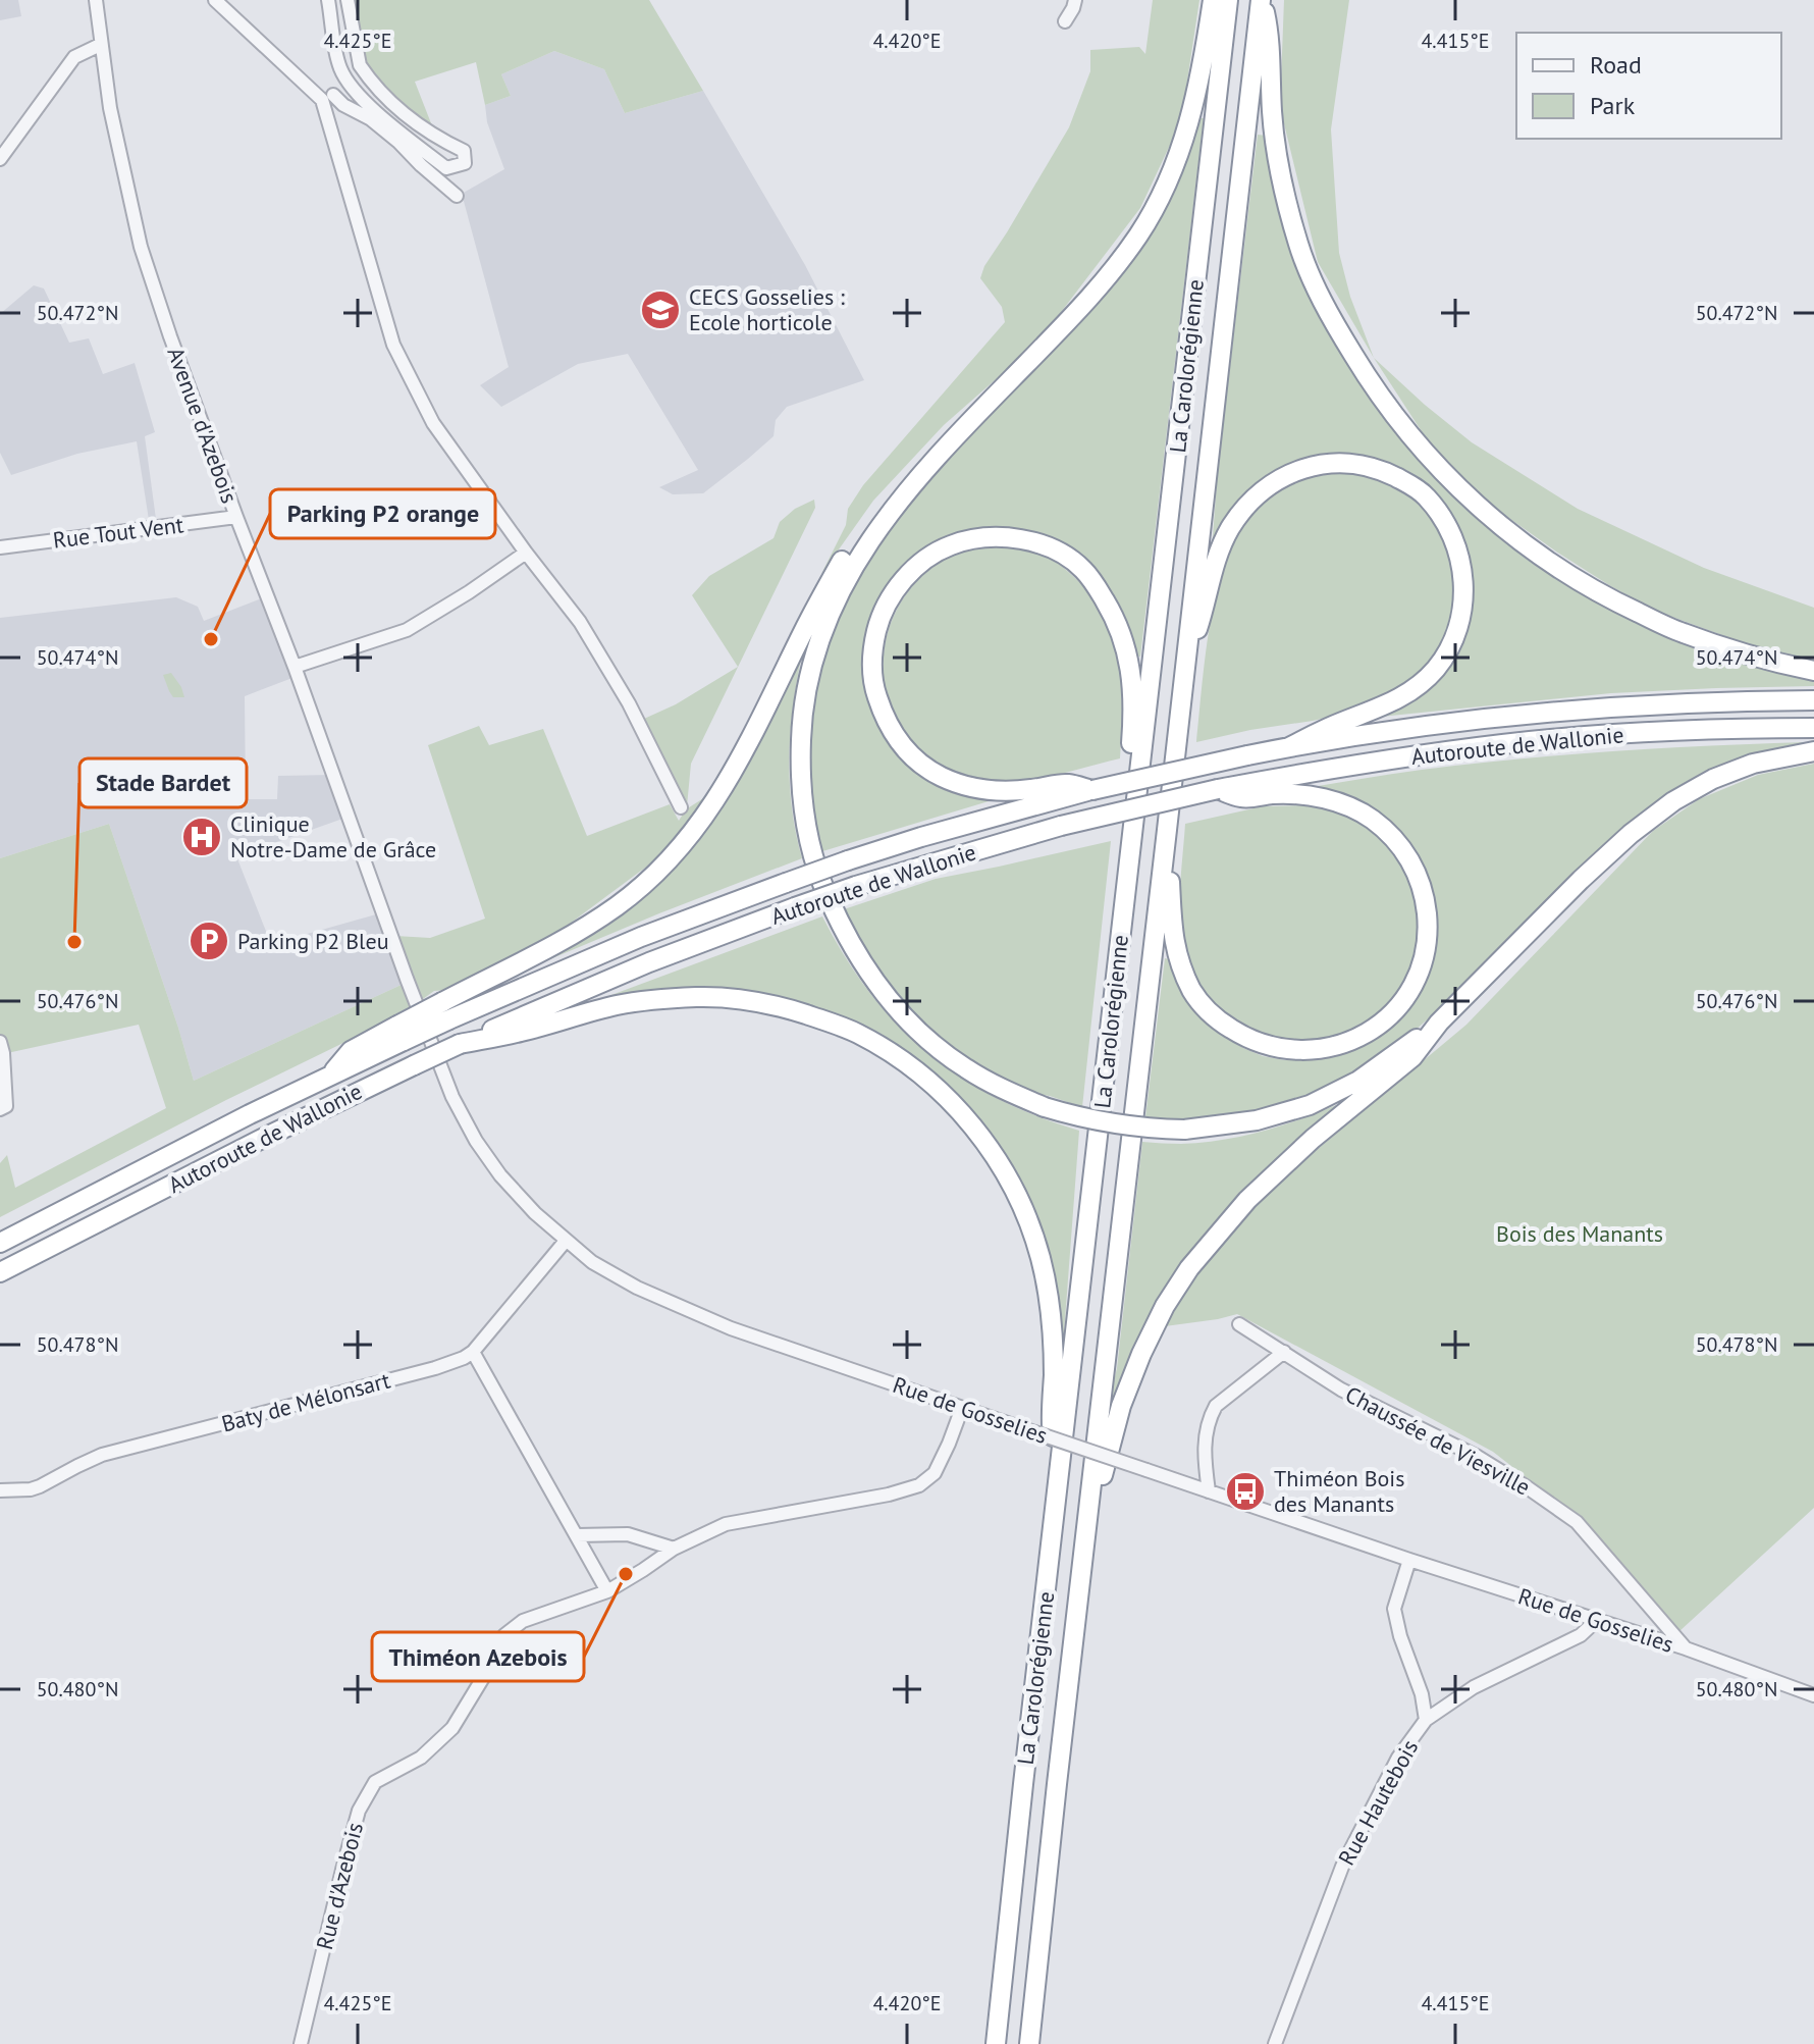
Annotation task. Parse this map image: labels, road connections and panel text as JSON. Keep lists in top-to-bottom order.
{
  "streets": {
    "highway": ["La Carolorégienne", "Autoroute de Wallonie"],
    "street": [
      "Avenue d'Azebois",
      "Rue Tout Vent",
      "Baty de Mélonsart",
      "Rue de Gosselies",
      "Chaussée de Viesville",
      "Rue Hautebois",
      "Rue d'Azebois"
    ]
  },
  "crossings": [
    ["Avenue d'Azebois", "Rue Tout Vent"],
    ["Avenue d'Azebois", "Rue de Gosselies"],
    ["Baty de Mélonsart", "Rue de Gosselies"],
    ["Rue de Gosselies", "Chaussée de Viesville"],
    ["Rue de Gosselies", "Rue Hautebois"],
    ["Rue de Gosselies", "Rue d'Azebois"]
  ],
  "parks": ["Bois des Manants"],
  "places": {
    "school or university": ["CECS Gosselies : Ecole horticole"],
    "other": ["Parking P2 orange", "Stade Bardet", "Thiméon Azebois"],
    "hospital": ["Clinique Notre-Dame de Grâce"],
    "parking": ["Parking P2 Bleu"],
    "bus stop": ["Thiméon Bois des Manants"]
  },
  "legend": ["Road", "Park"],
  "coordinates": [
    "4.425°E",
    "4.420°E",
    "4.415°E",
    "50.472°N",
    "50.474°N",
    "50.476°N",
    "50.478°N",
    "50.480°N"
  ]
}
